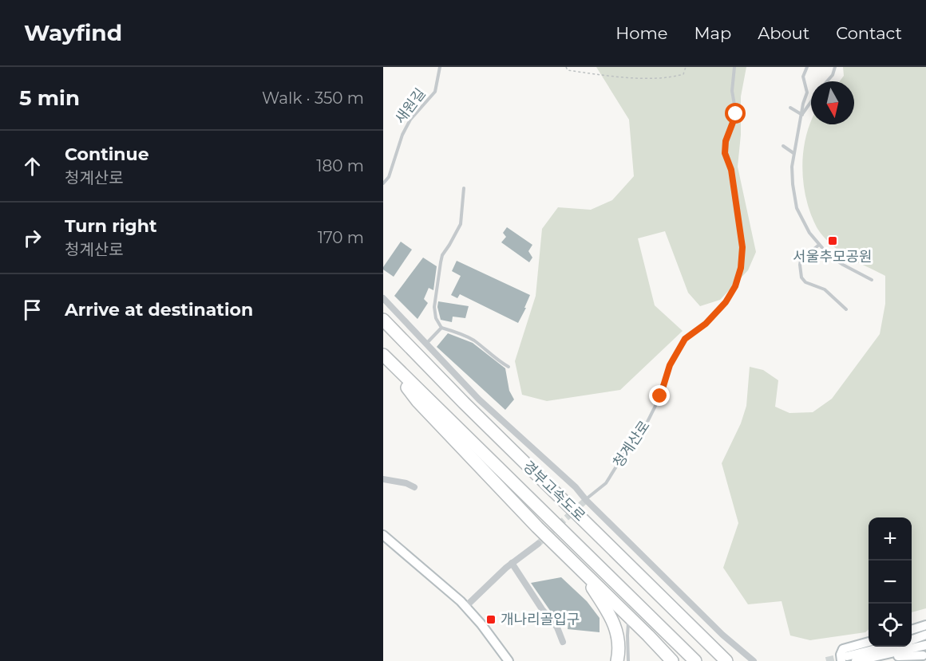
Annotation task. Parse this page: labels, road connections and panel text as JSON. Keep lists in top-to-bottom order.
{
  "streets": {
    "highway": ["경부고속도로"],
    "lane": ["새원길", "청계산로"]
  },
  "places": {
    "transit": ["서울추모공원", "개나리골입구"]
  },
  "north": "bottom",
  "page": {
    "header": "Wayfind",
    "nav": [
      "Home",
      "Map",
      "About",
      "Contact"
    ],
    "heading": ["5 min", "Walk · 350 m"],
    "list": [
      ["Continue", "청계산로", "180 m"],
      ["Turn right", "청계산로", "170 m"],
      "Arrive at destination"
    ],
    "map_buttons": ["+", "−"]
  }
}
